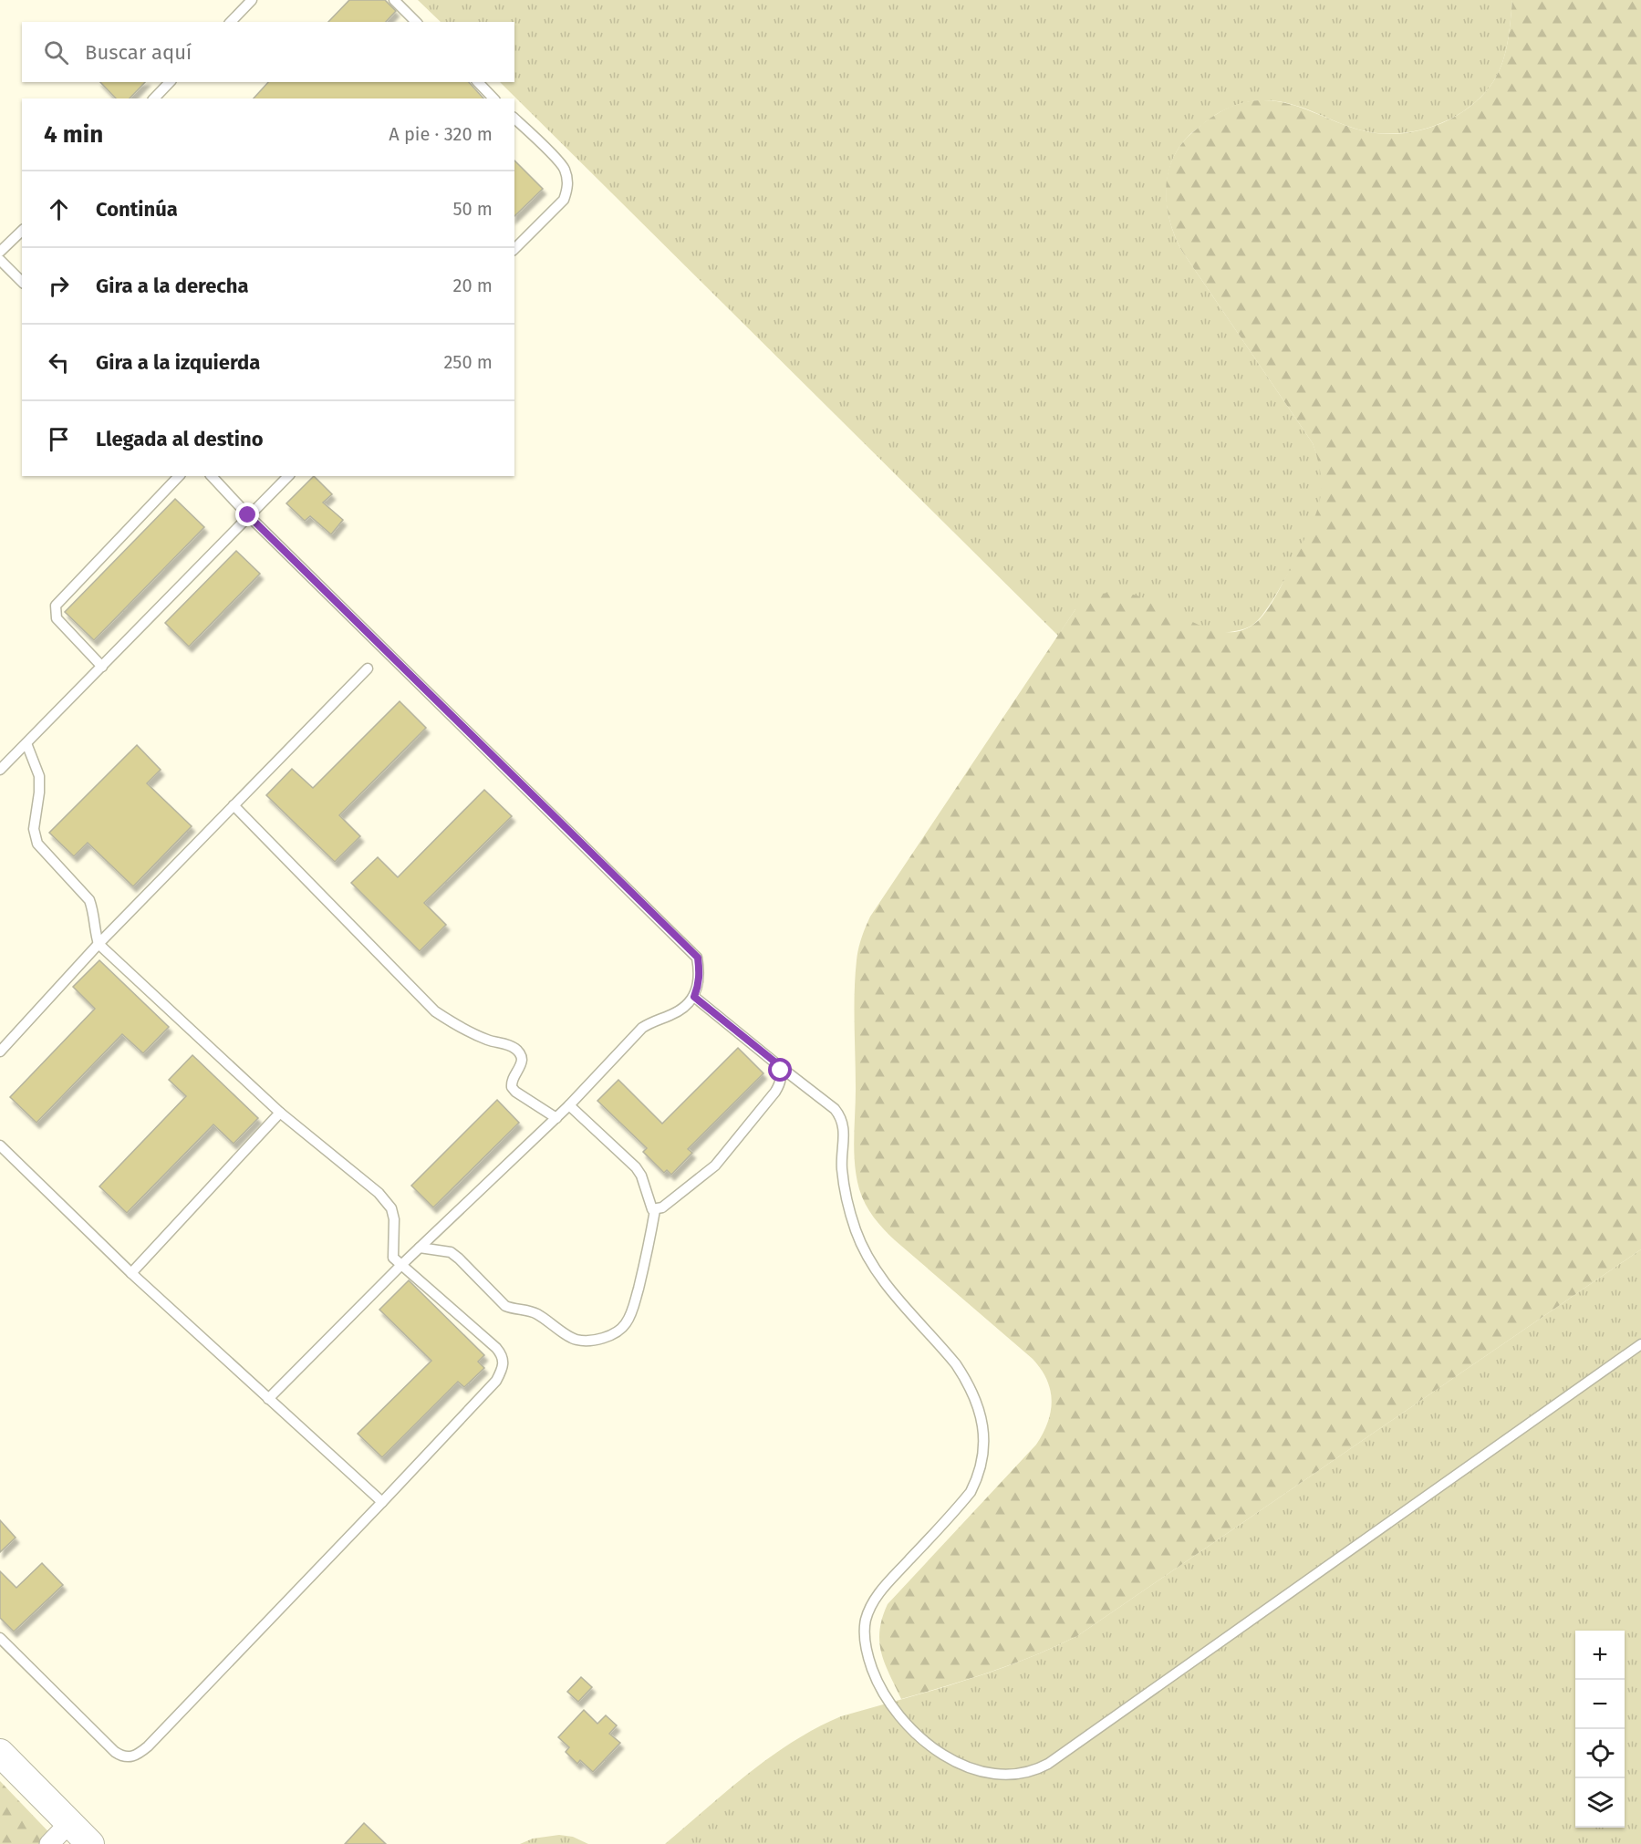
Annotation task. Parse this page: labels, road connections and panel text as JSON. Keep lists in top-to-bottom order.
{
  "page": {
    "search": "Buscar aquí",
    "heading": ["4 min", "A pie · 320 m"],
    "list": [
      ["Continúa", "50 m"],
      ["Gira a la derecha", "20 m"],
      ["Gira a la izquierda", "250 m"],
      "Llegada al destino"
    ],
    "map_buttons": ["+", "−"]
  }
}
